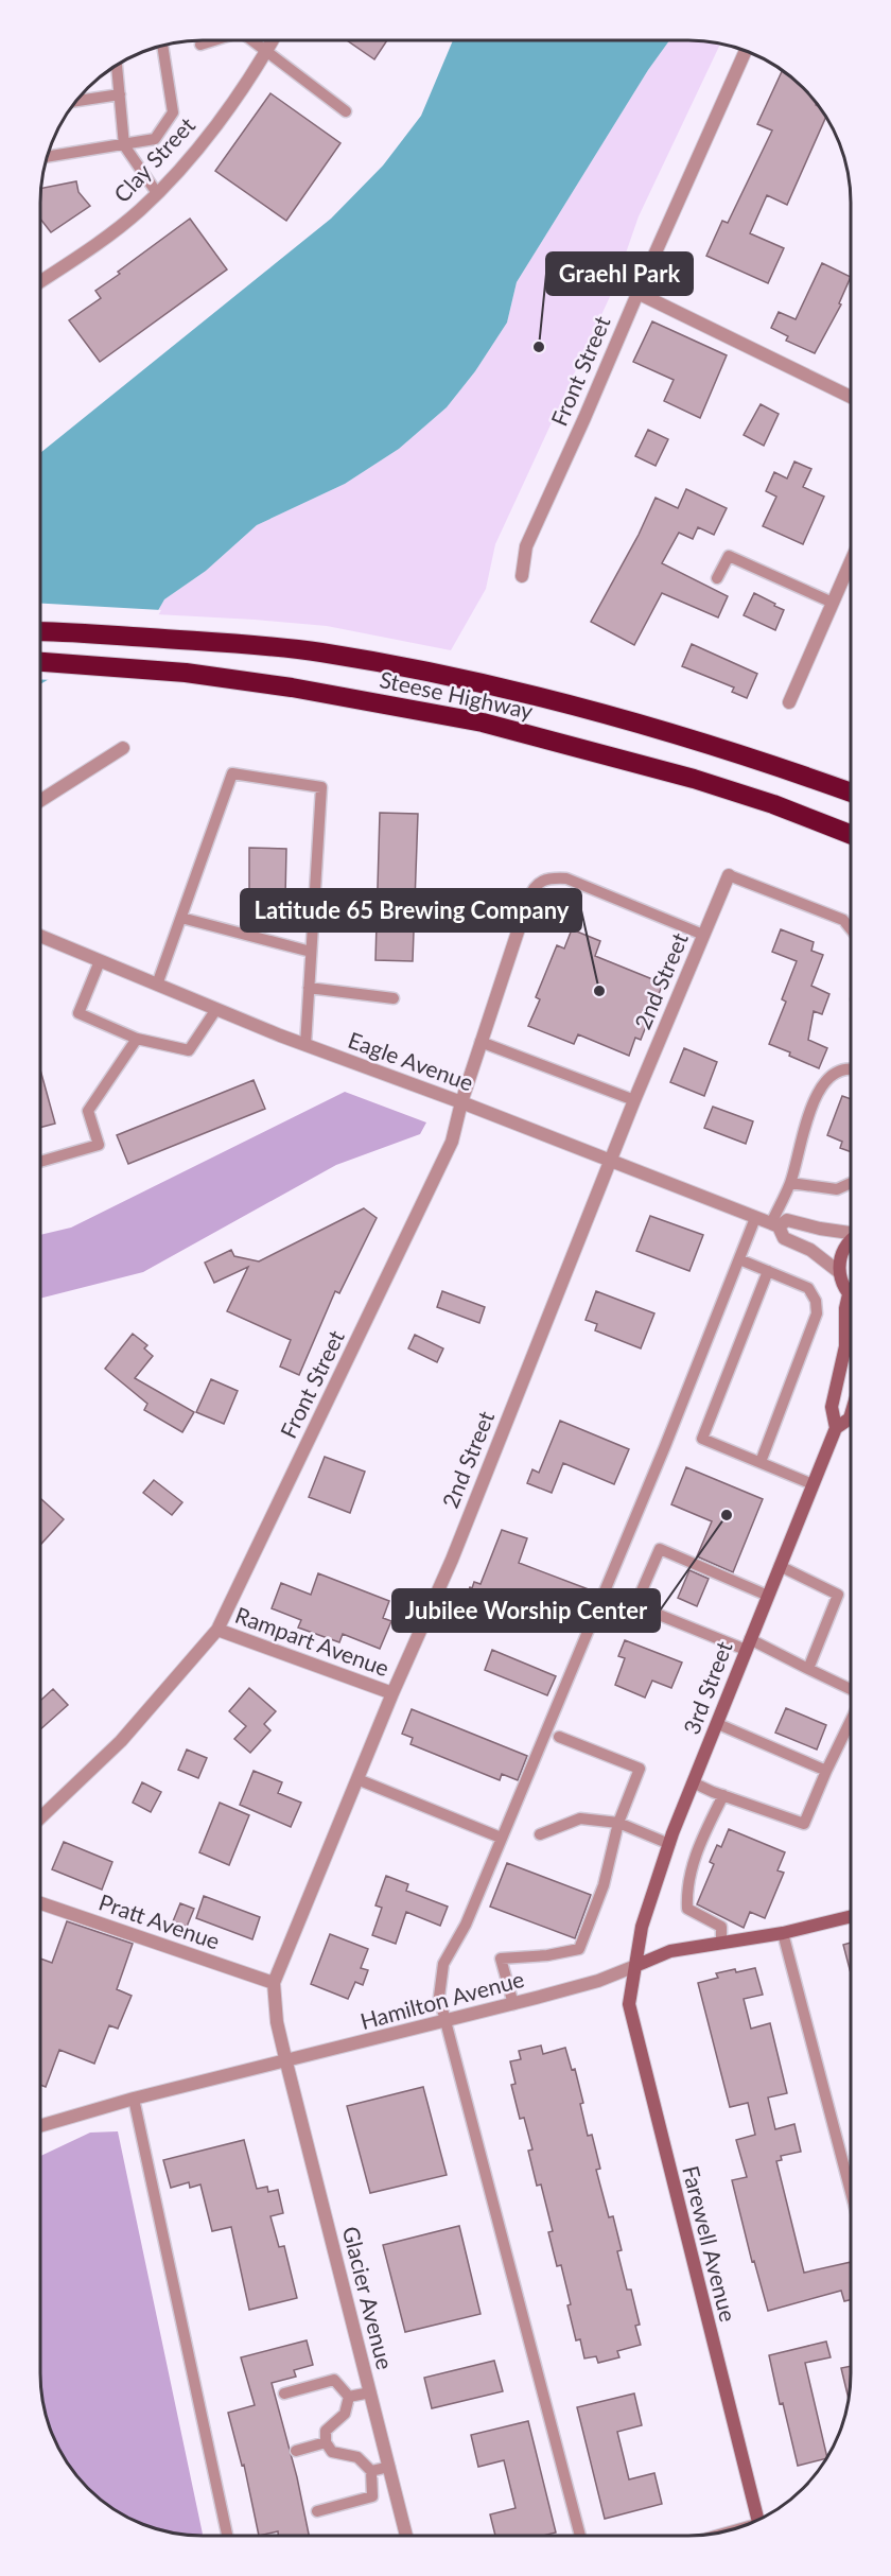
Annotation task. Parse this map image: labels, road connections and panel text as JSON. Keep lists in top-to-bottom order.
{
  "streets": {
    "highway": ["Steese Highway"],
    "street": [
      "Clay Street",
      "Front Street",
      "2nd Street",
      "Eagle Avenue",
      "Rampart Avenue",
      "3rd Street",
      "Pratt Avenue",
      "Hamilton Avenue",
      "Farewell Avenue",
      "Glacier Avenue"
    ]
  },
  "crossings": [
    ["Front Street", "Eagle Avenue"],
    ["Front Street", "Rampart Avenue"],
    ["2nd Street", "Eagle Avenue"],
    ["2nd Street", "Rampart Avenue"],
    ["2nd Street", "Pratt Avenue"],
    ["2nd Street", "Hamilton Avenue"],
    ["2nd Street", "Glacier Avenue"],
    ["3rd Street", "Hamilton Avenue"],
    ["3rd Street", "Farewell Avenue"],
    ["Hamilton Avenue", "Farewell Avenue"],
    ["Hamilton Avenue", "Glacier Avenue"]
  ],
  "places": ["Graehl Park", "Latitude 65 Brewing Company", "Jubilee Worship Center"]
}
